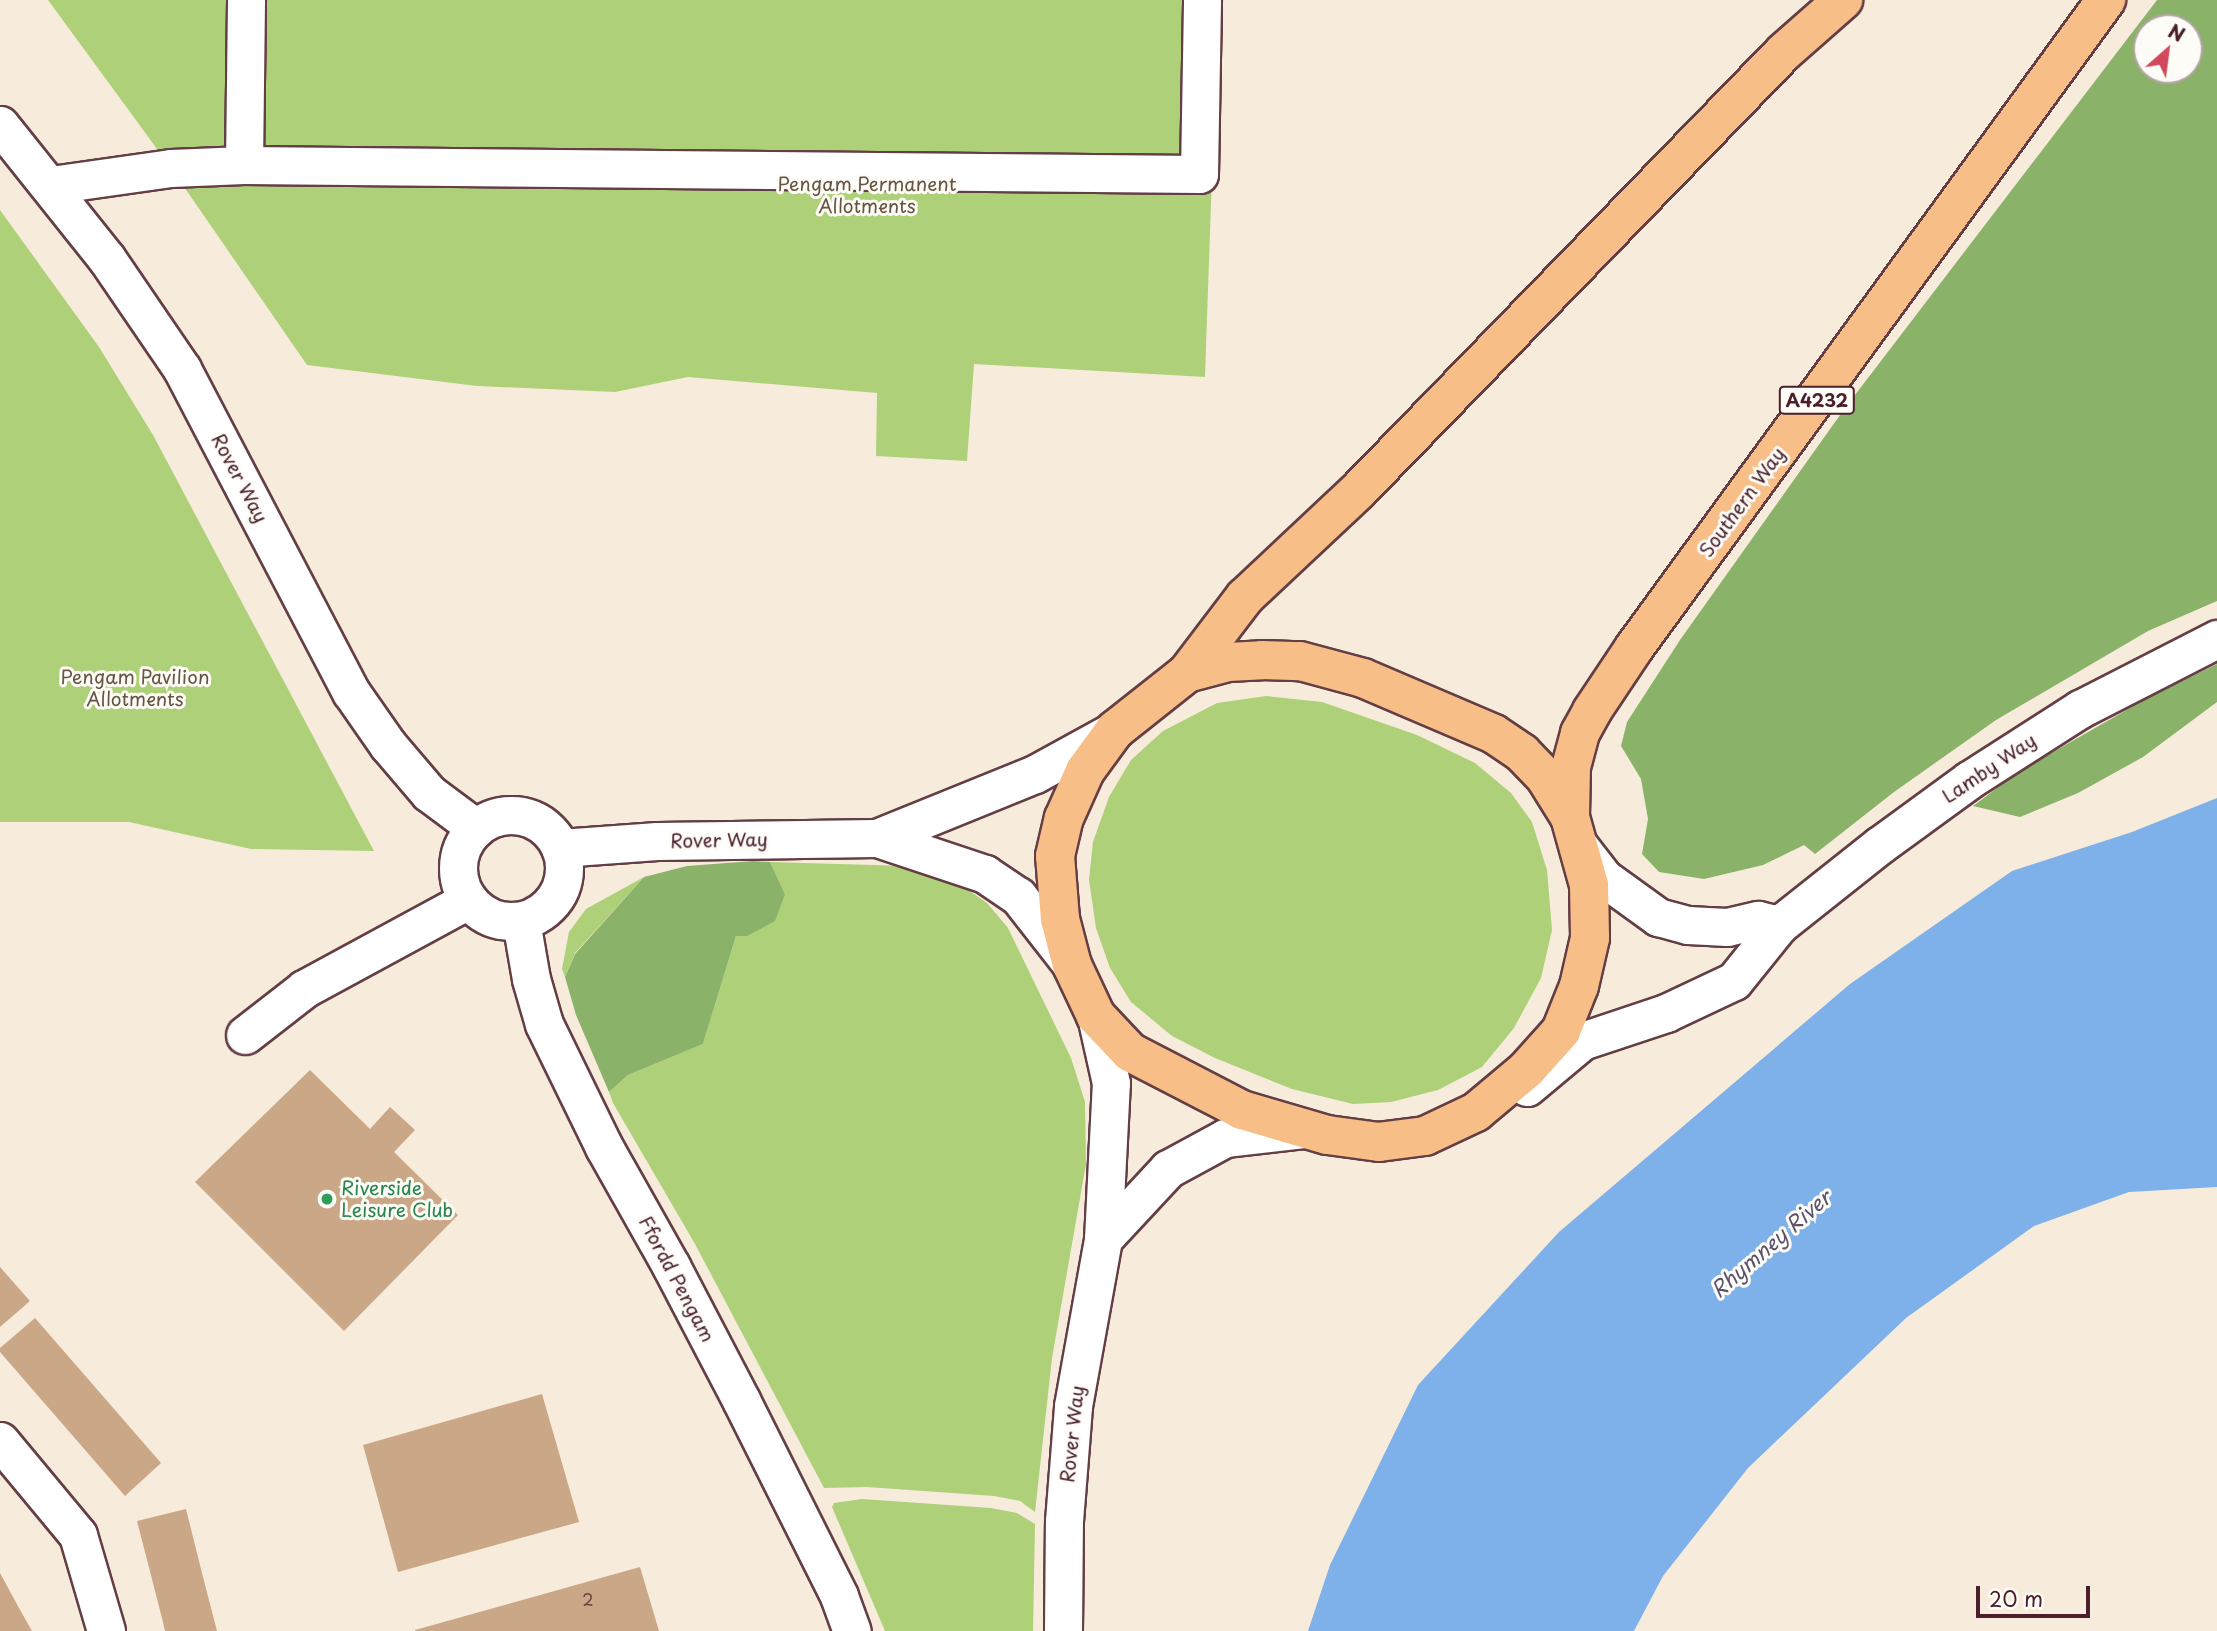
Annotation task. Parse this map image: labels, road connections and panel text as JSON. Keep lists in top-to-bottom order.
{
  "streets": {
    "main road": ["A4232", "Southern Way"],
    "street": ["Rover Way", "Lamby Way", "Ffordd Pengam"]
  },
  "crossings": [
    ["Rover Way", "Ffordd Pengam"]
  ],
  "water": ["Rhymney River"],
  "parks": ["Pengam Permanent Allotments", "Pengam Pavilion Allotments"],
  "places": ["Riverside Leisure Club"],
  "house_numbers": ["2"],
  "scale_bar": "20 m",
  "north": "top right"
}
